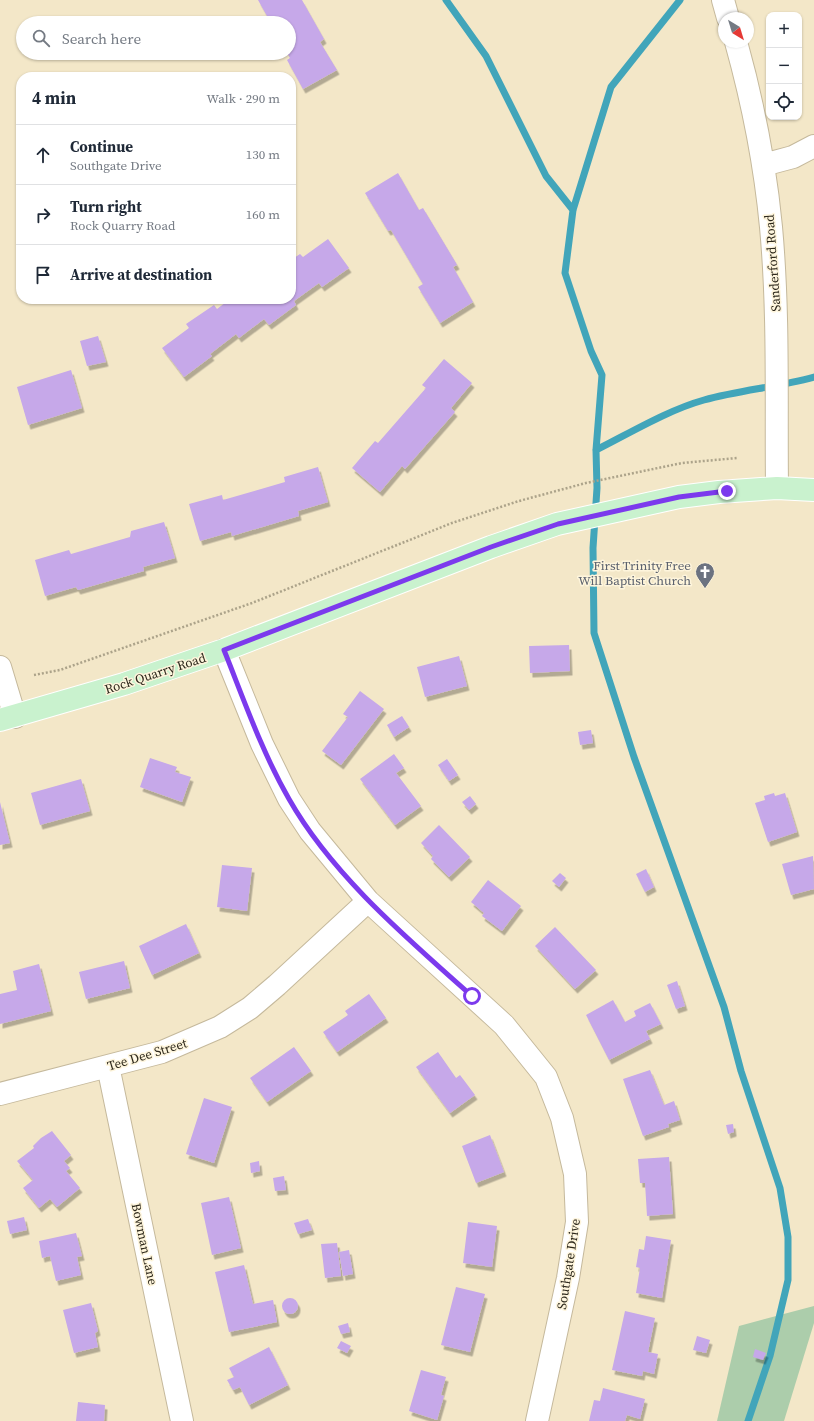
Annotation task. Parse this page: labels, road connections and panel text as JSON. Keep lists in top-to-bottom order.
{
  "streets": {
    "main road": ["Rock Quarry Road"],
    "street": [
      "Sanderford Road",
      "Tee Dee Street",
      "Bowman Lane",
      "Southgate Drive"
    ]
  },
  "crossings": [
    ["Sanderford Road", "Rock Quarry Road"],
    ["Rock Quarry Road", "Southgate Drive"],
    ["Tee Dee Street", "Bowman Lane"],
    ["Tee Dee Street", "Southgate Drive"]
  ],
  "places": {
    "church": ["First Trinity Free Will Baptist Church"]
  },
  "north": "bottom right",
  "page": {
    "map_buttons": ["+", "−"],
    "search": "Search here",
    "heading": ["4 min", "Walk · 290 m"],
    "list": [
      ["Continue", "Southgate Drive", "130 m"],
      ["Turn right", "Rock Quarry Road", "160 m"],
      "Arrive at destination"
    ]
  }
}
